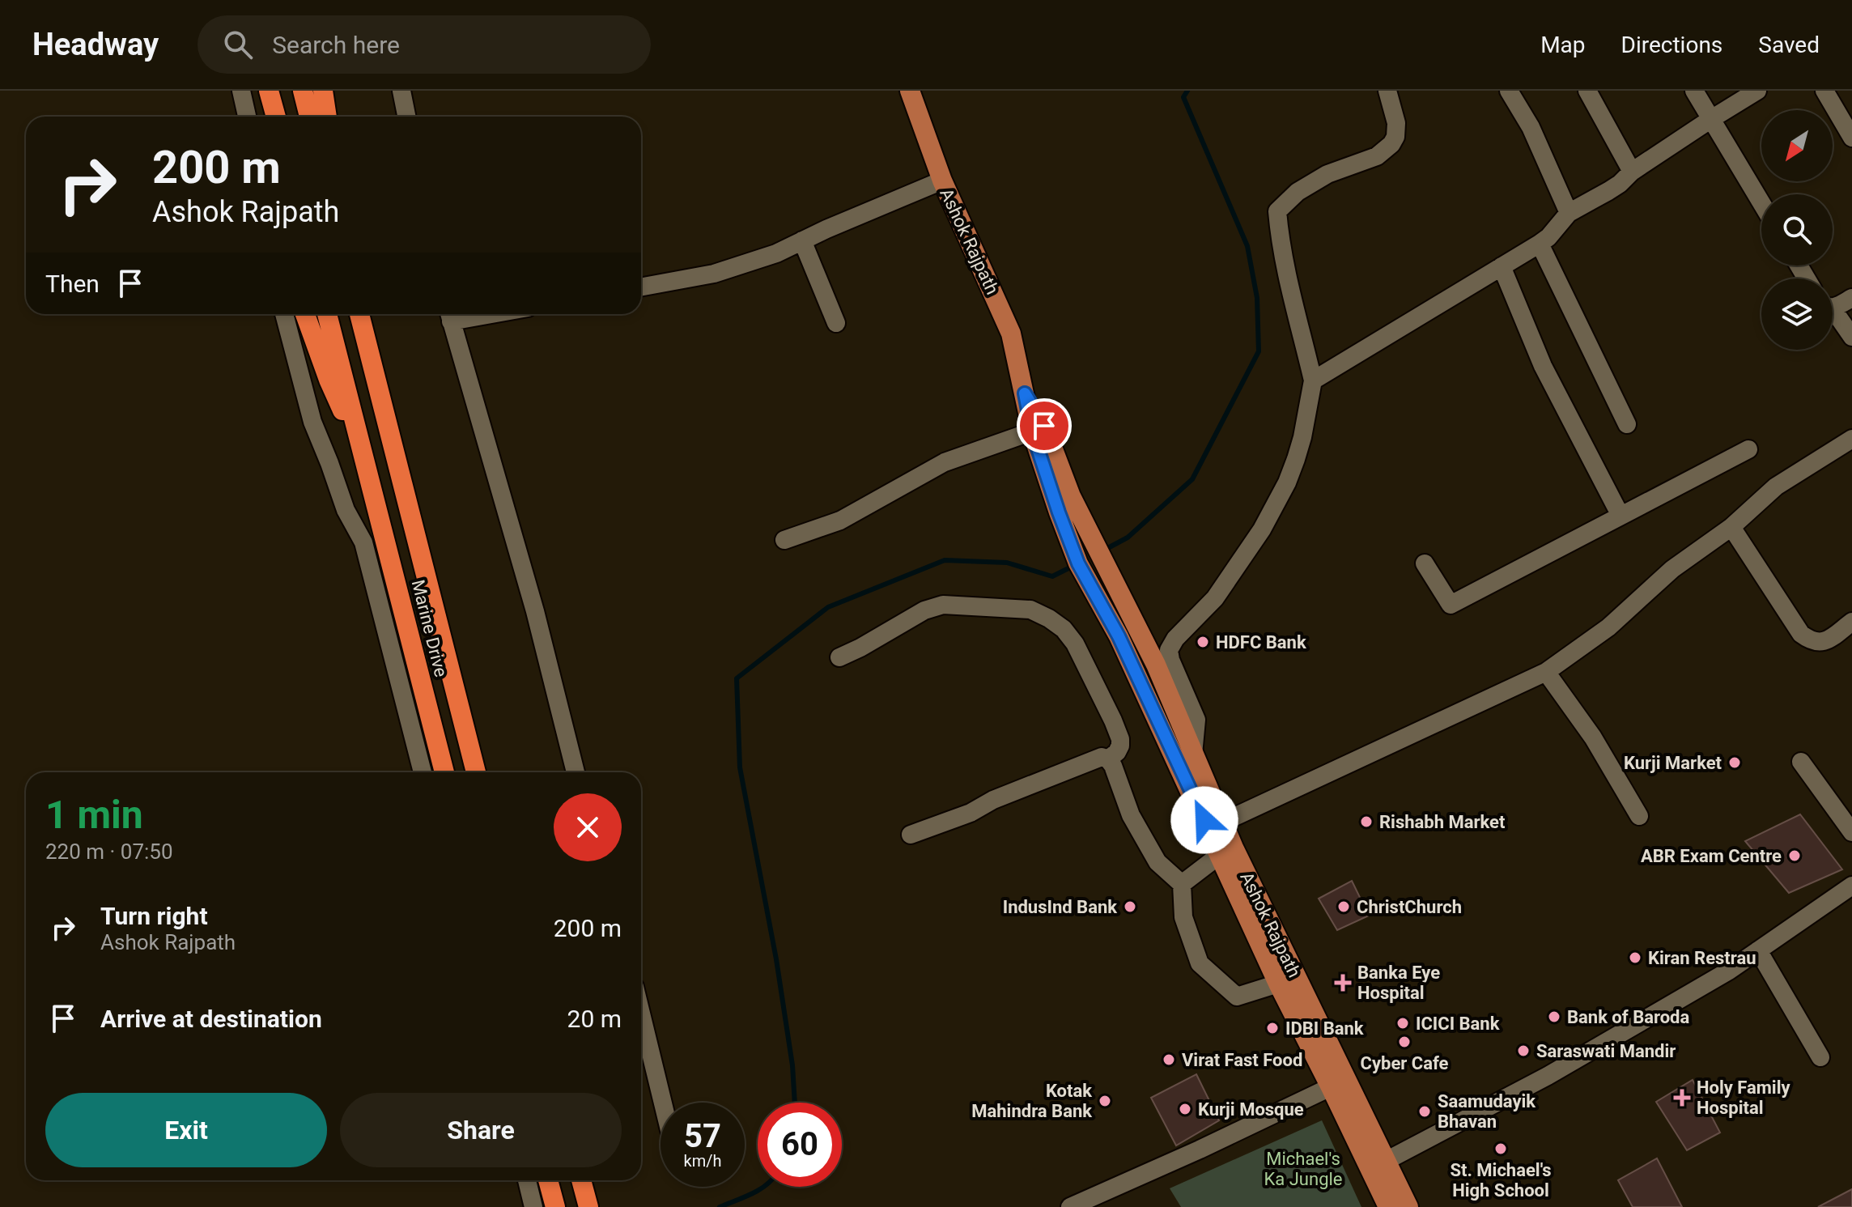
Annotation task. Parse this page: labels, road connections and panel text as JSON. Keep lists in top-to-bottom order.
{
  "streets": {
    "highway": ["Marine Drive"],
    "main road": ["Ashok Rajpath"]
  },
  "parks": ["Michael's Ka Jungle"],
  "places": {
    "other": [
      "HDFC Bank",
      "Kurji Market",
      "Rishabh Market",
      "ABR Exam Centre",
      "IndusInd Bank",
      "ChristChurch",
      "Kiran Restrau",
      "Bank of Baroda",
      "ICICI Bank",
      "IDBI Bank",
      "Cyber Cafe",
      "Saraswati Mandir",
      "Virat Fast Food",
      "Kotak Mahindra Bank",
      "Kurji Mosque",
      "Saamudayik Bhavan",
      "St. Michael's High School"
    ],
    "health": ["Banka Eye Hospital", "Holy Family Hospital"]
  },
  "north": "bottom left",
  "page": {
    "header": "Headway",
    "search": "Search here",
    "nav": ["Map", "Directions", "Saved"],
    "turn": ["200 m", "Ashok Rajpath"],
    "then": "Then",
    "heading": ["1 min", "220 m · 07:50"],
    "list": [
      {
        "name": "Turn right",
        "note": "Ashok Rajpath",
        "value": "200 m"
      },
      {
        "name": "Arrive at destination",
        "value": "20 m"
      }
    ],
    "buttons": ["Exit", "Share"],
    "speed": "57 km/h",
    "limit": "60"
  }
}
